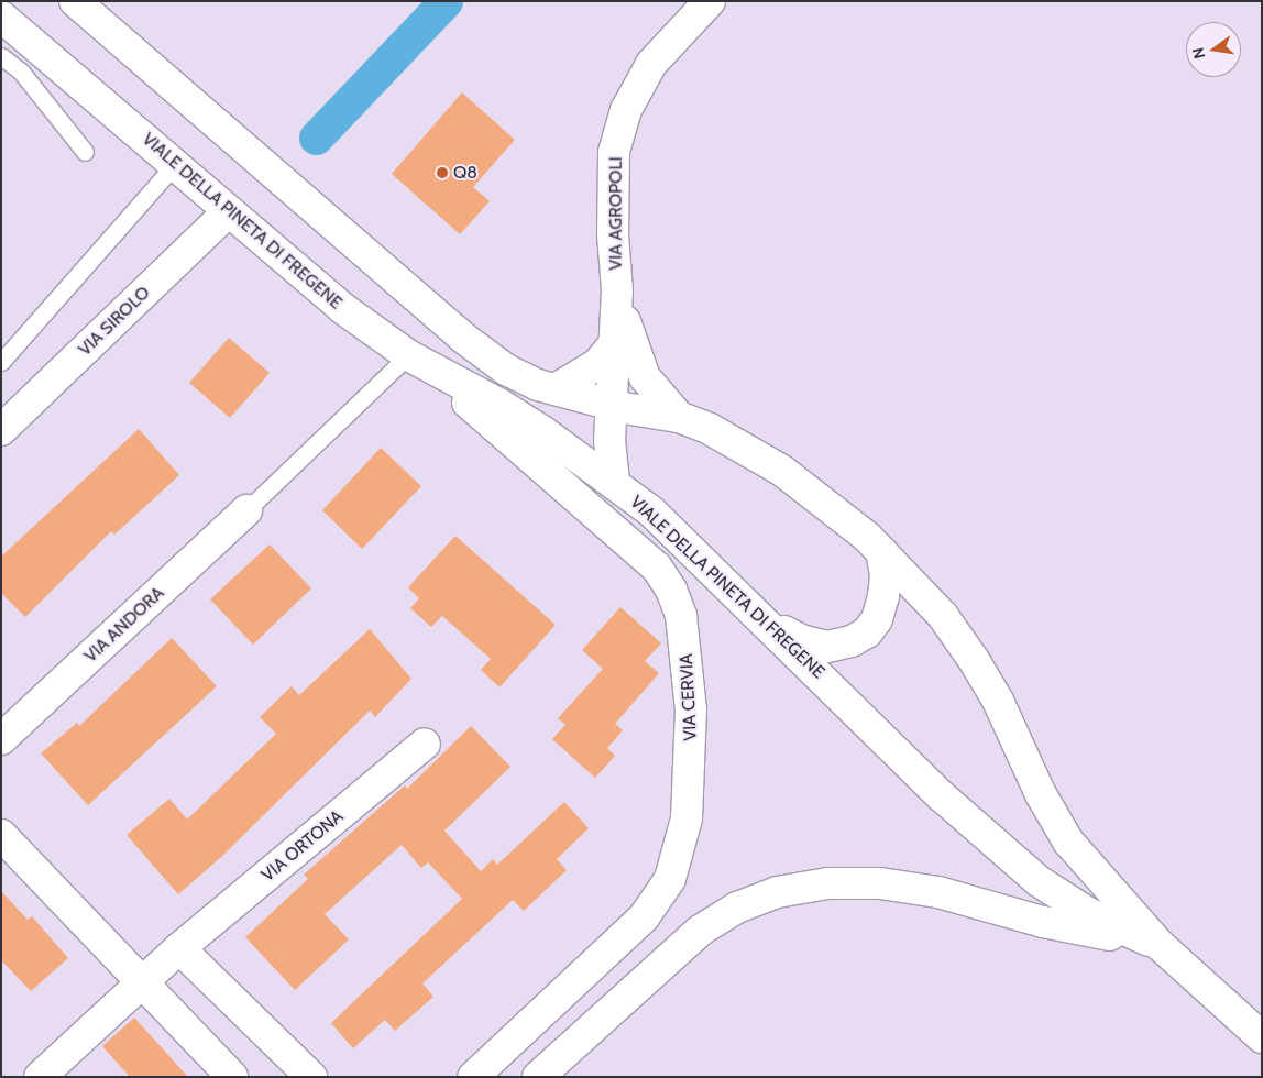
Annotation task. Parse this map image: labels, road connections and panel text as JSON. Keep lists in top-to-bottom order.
{
  "streets": {
    "street": [
      "VIA AGROPOLI",
      "VIALE DELLA PINETA DI FREGENE",
      "VIA SIROLO",
      "VIA ANDORA",
      "VIA CERVIA",
      "VIA ORTONA"
    ]
  },
  "crossings": [
    ["VIALE DELLA PINETA DI FREGENE", "VIA SIROLO"],
    ["VIALE DELLA PINETA DI FREGENE", "VIA CERVIA"]
  ],
  "places": ["Q8"],
  "north": "left"
}
